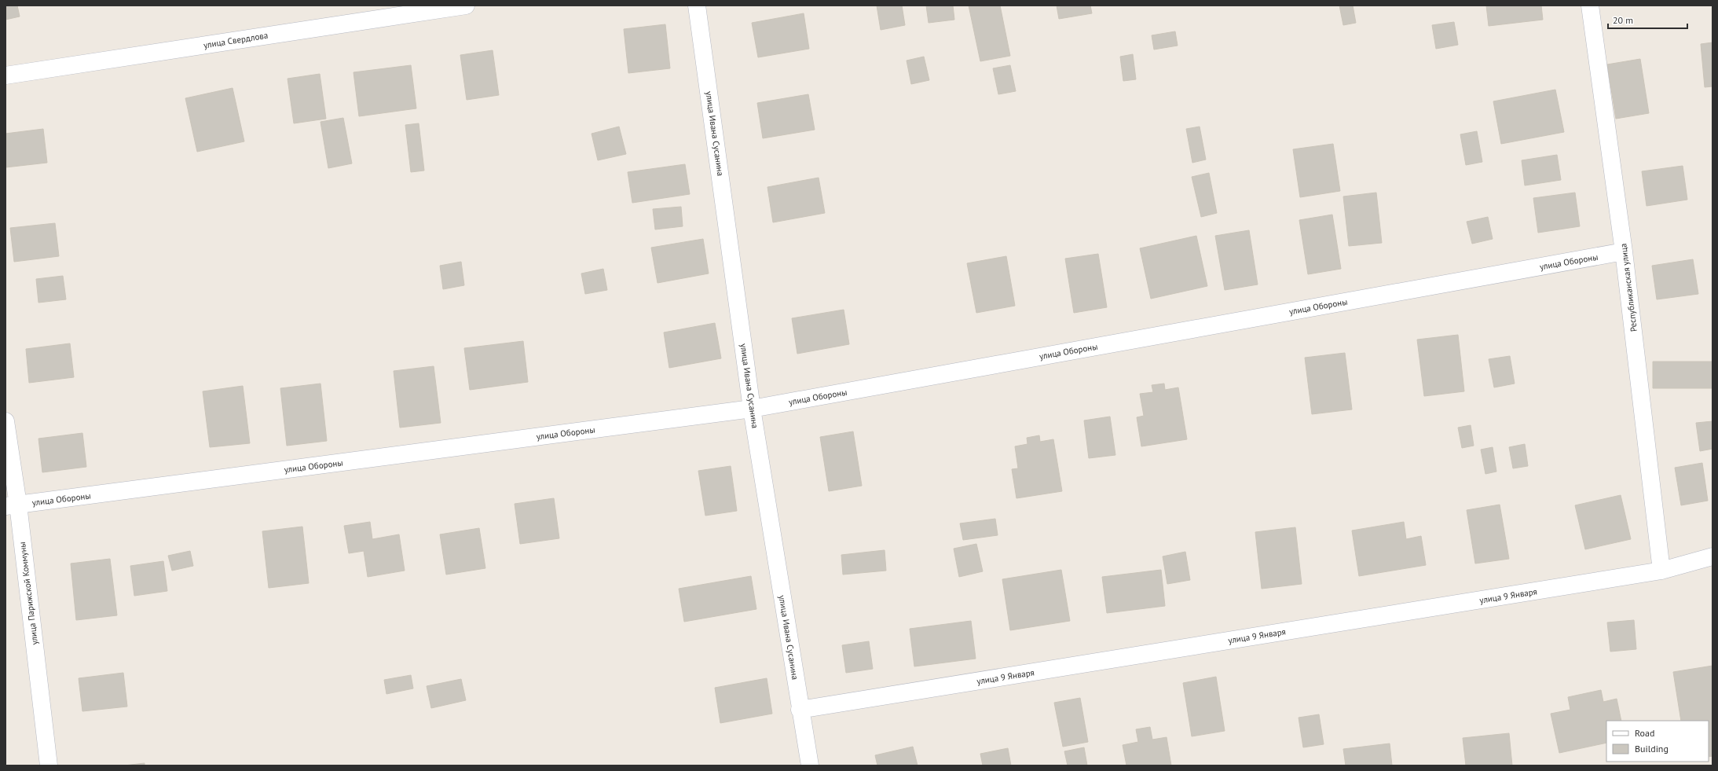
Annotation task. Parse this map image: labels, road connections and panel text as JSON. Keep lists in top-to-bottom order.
{
  "streets": {
    "street": [
      "улица Свердлова",
      "улица Ивана Сусанина",
      "улица Обороны",
      "Республиканская улица",
      "улица Парижской Коммуны",
      "улица 9 Января"
    ]
  },
  "crossings": [
    ["улица Ивана Сусанина", "улица Обороны"],
    ["улица Ивана Сусанина", "улица 9 Января"],
    ["улица Обороны", "Республиканская улица"],
    ["улица Обороны", "улица Парижской Коммуны"],
    ["Республиканская улица", "улица 9 Января"]
  ],
  "legend": ["Road", "Building"],
  "scale_bar": "20 m"
}
